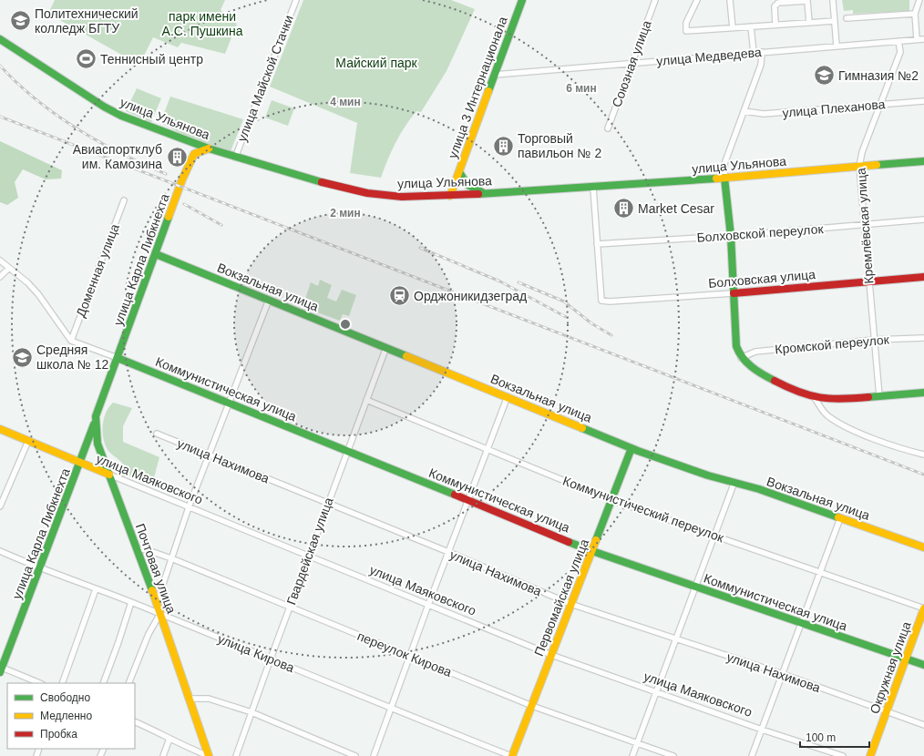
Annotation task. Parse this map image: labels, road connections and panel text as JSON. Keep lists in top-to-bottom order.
{
  "streets": {
    "main road": [
      "улица 3 Интернационала",
      "улица Ульянова",
      "улица Карла Либкнехта",
      "Болховская улица",
      "Вокзальная улица",
      "Коммунистическая улица",
      "улица Маяковского",
      "Почтовая улица",
      "Первомайская улица",
      "Окружная улица"
    ],
    "street": [
      "улица Медведева",
      "Союзная улица",
      "улица Майской Стачки",
      "улица Плеханова",
      "Кремлёвская улица",
      "Болховской переулок",
      "Доменная улица",
      "Кромской переулок",
      "улица Нахимова",
      "Коммунистический переулок",
      "Гвардейская улица",
      "улица Кирова",
      "переулок Кирова"
    ]
  },
  "crossings": [
    ["улица Медведева", "Союзная улица"],
    ["улица Медведева", "улица 3 Интернационала"],
    ["улица Медведева", "Кремлёвская улица"],
    ["улица Майской Стачки", "улица Ульянова"],
    ["улица 3 Интернационала", "улица Ульянова"],
    ["улица Плеханова", "Кремлёвская улица"],
    ["улица Ульянова", "Кремлёвская улица"],
    ["Кремлёвская улица", "Болховской переулок"],
    ["Кремлёвская улица", "Болховская улица"],
    ["Кремлёвская улица", "Кромской переулок"],
    ["Болховской переулок", "Болховская улица"],
    ["улица Карла Либкнехта", "Вокзальная улица"],
    ["улица Карла Либкнехта", "Коммунистическая улица"],
    ["улица Карла Либкнехта", "улица Маяковского"],
    ["улица Карла Либкнехта", "Почтовая улица"],
    ["улица Карла Либкнехта", "улица Кирова"],
    ["Доменная улица", "Коммунистическая улица"],
    ["Вокзальная улица", "Гвардейская улица"],
    ["Вокзальная улица", "Первомайская улица"],
    ["Коммунистическая улица", "Гвардейская улица"],
    ["Коммунистическая улица", "Первомайская улица"],
    ["Коммунистическая улица", "Окружная улица"],
    ["улица Нахимова", "Гвардейская улица"],
    ["улица Нахимова", "Первомайская улица"],
    ["улица Нахимова", "Окружная улица"],
    ["улица Маяковского", "Гвардейская улица"],
    ["улица Маяковского", "Почтовая улица"],
    ["улица Маяковского", "Первомайская улица"],
    ["Коммунистический переулок", "Гвардейская улица"],
    ["Коммунистический переулок", "Первомайская улица"],
    ["Коммунистический переулок", "Окружная улица"],
    ["Гвардейская улица", "улица Кирова"],
    ["Гвардейская улица", "переулок Кирова"],
    ["Почтовая улица", "улица Кирова"],
    ["Почтовая улица", "переулок Кирова"],
    ["Первомайская улица", "улица Кирова"],
    ["Первомайская улица", "переулок Кирова"]
  ],
  "parks": ["парк имени А.С. Пушкина", "Майский парк"],
  "places": {
    "school or university": ["Политехнический колледж БГТУ", "Гимназия №2", "Средняя школа № 12"],
    "sports": ["Теннисный центр"],
    "building": ["Торговый павильон № 2", "Авиаспортклуб им. Камозина", "Market Cesar"],
    "station": ["Орджоникидзеград"]
  },
  "legend": ["Свободно", "Медленно", "Пробка"],
  "scale_bar": "100 m",
  "rings": ["6 мин", "4 мин", "2 мин"]
}
